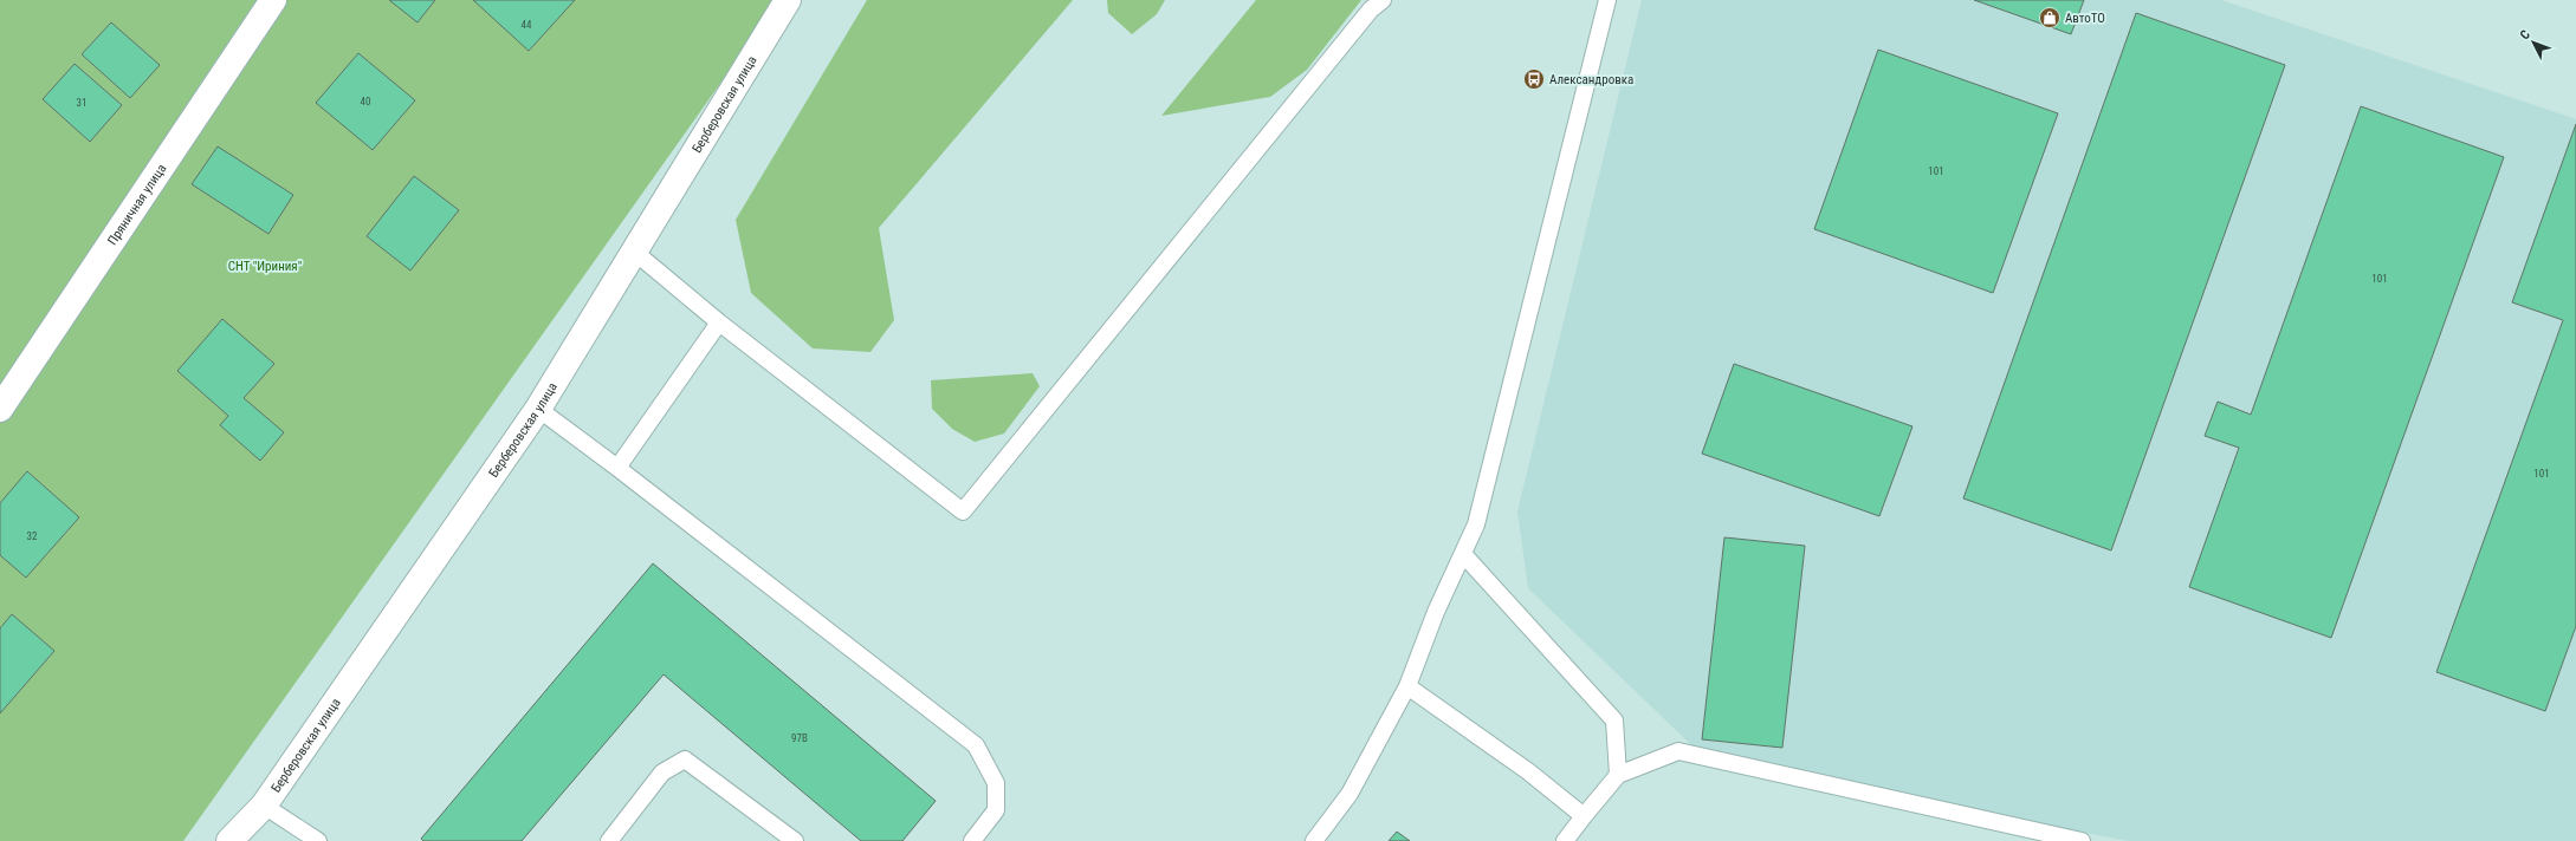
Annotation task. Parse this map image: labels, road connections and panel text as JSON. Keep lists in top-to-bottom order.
{
  "streets": {
    "street": ["Берберовская улица", "Пряничная улица"]
  },
  "parks": ["СНТ \"Ириния\""],
  "places": {
    "shop": ["АвтоТО"],
    "bus stop": ["Александровка"]
  },
  "house_numbers": [
    "44",
    "40",
    "31",
    "101",
    "101",
    "101",
    "32",
    "97В"
  ],
  "north": "top left"
}
